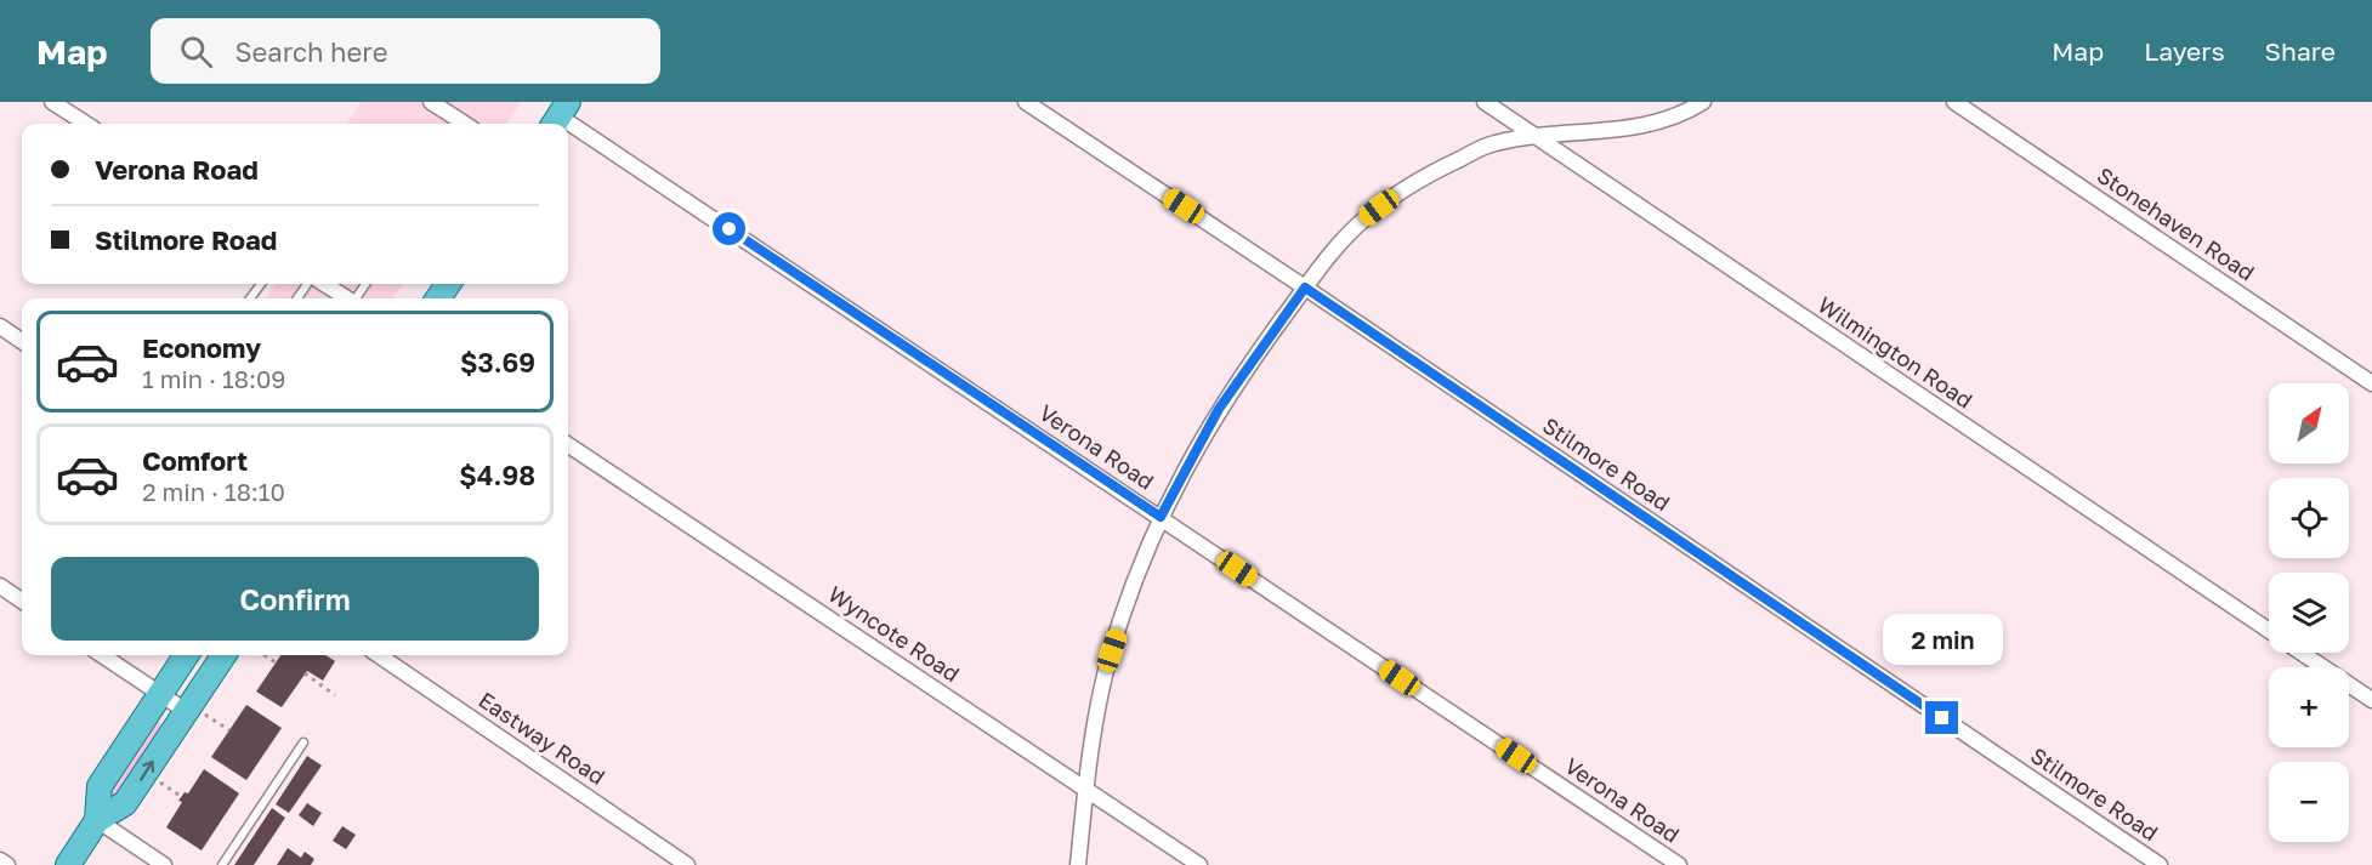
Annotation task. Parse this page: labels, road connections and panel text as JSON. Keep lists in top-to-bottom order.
{
  "streets": {
    "street": [
      "Stonehaven Road",
      "Wilmington Road",
      "Verona Road",
      "Stilmore Road",
      "Wyncote Road",
      "Eastway Road"
    ]
  },
  "north": "top right",
  "page": {
    "header": "Map",
    "search": "Search here",
    "nav": ["Map", "Layers", "Share"],
    "banner": ["Verona Road", "Stilmore Road"],
    "list": [
      {
        "name": "Economy",
        "note": "1 min · 18:09",
        "value": "$3.69"
      },
      {
        "name": "Comfort",
        "note": "2 min · 18:10",
        "value": "$4.98"
      }
    ],
    "map_buttons": ["+", "−"],
    "buttons": "Confirm",
    "bubble": "2 min"
  }
}
